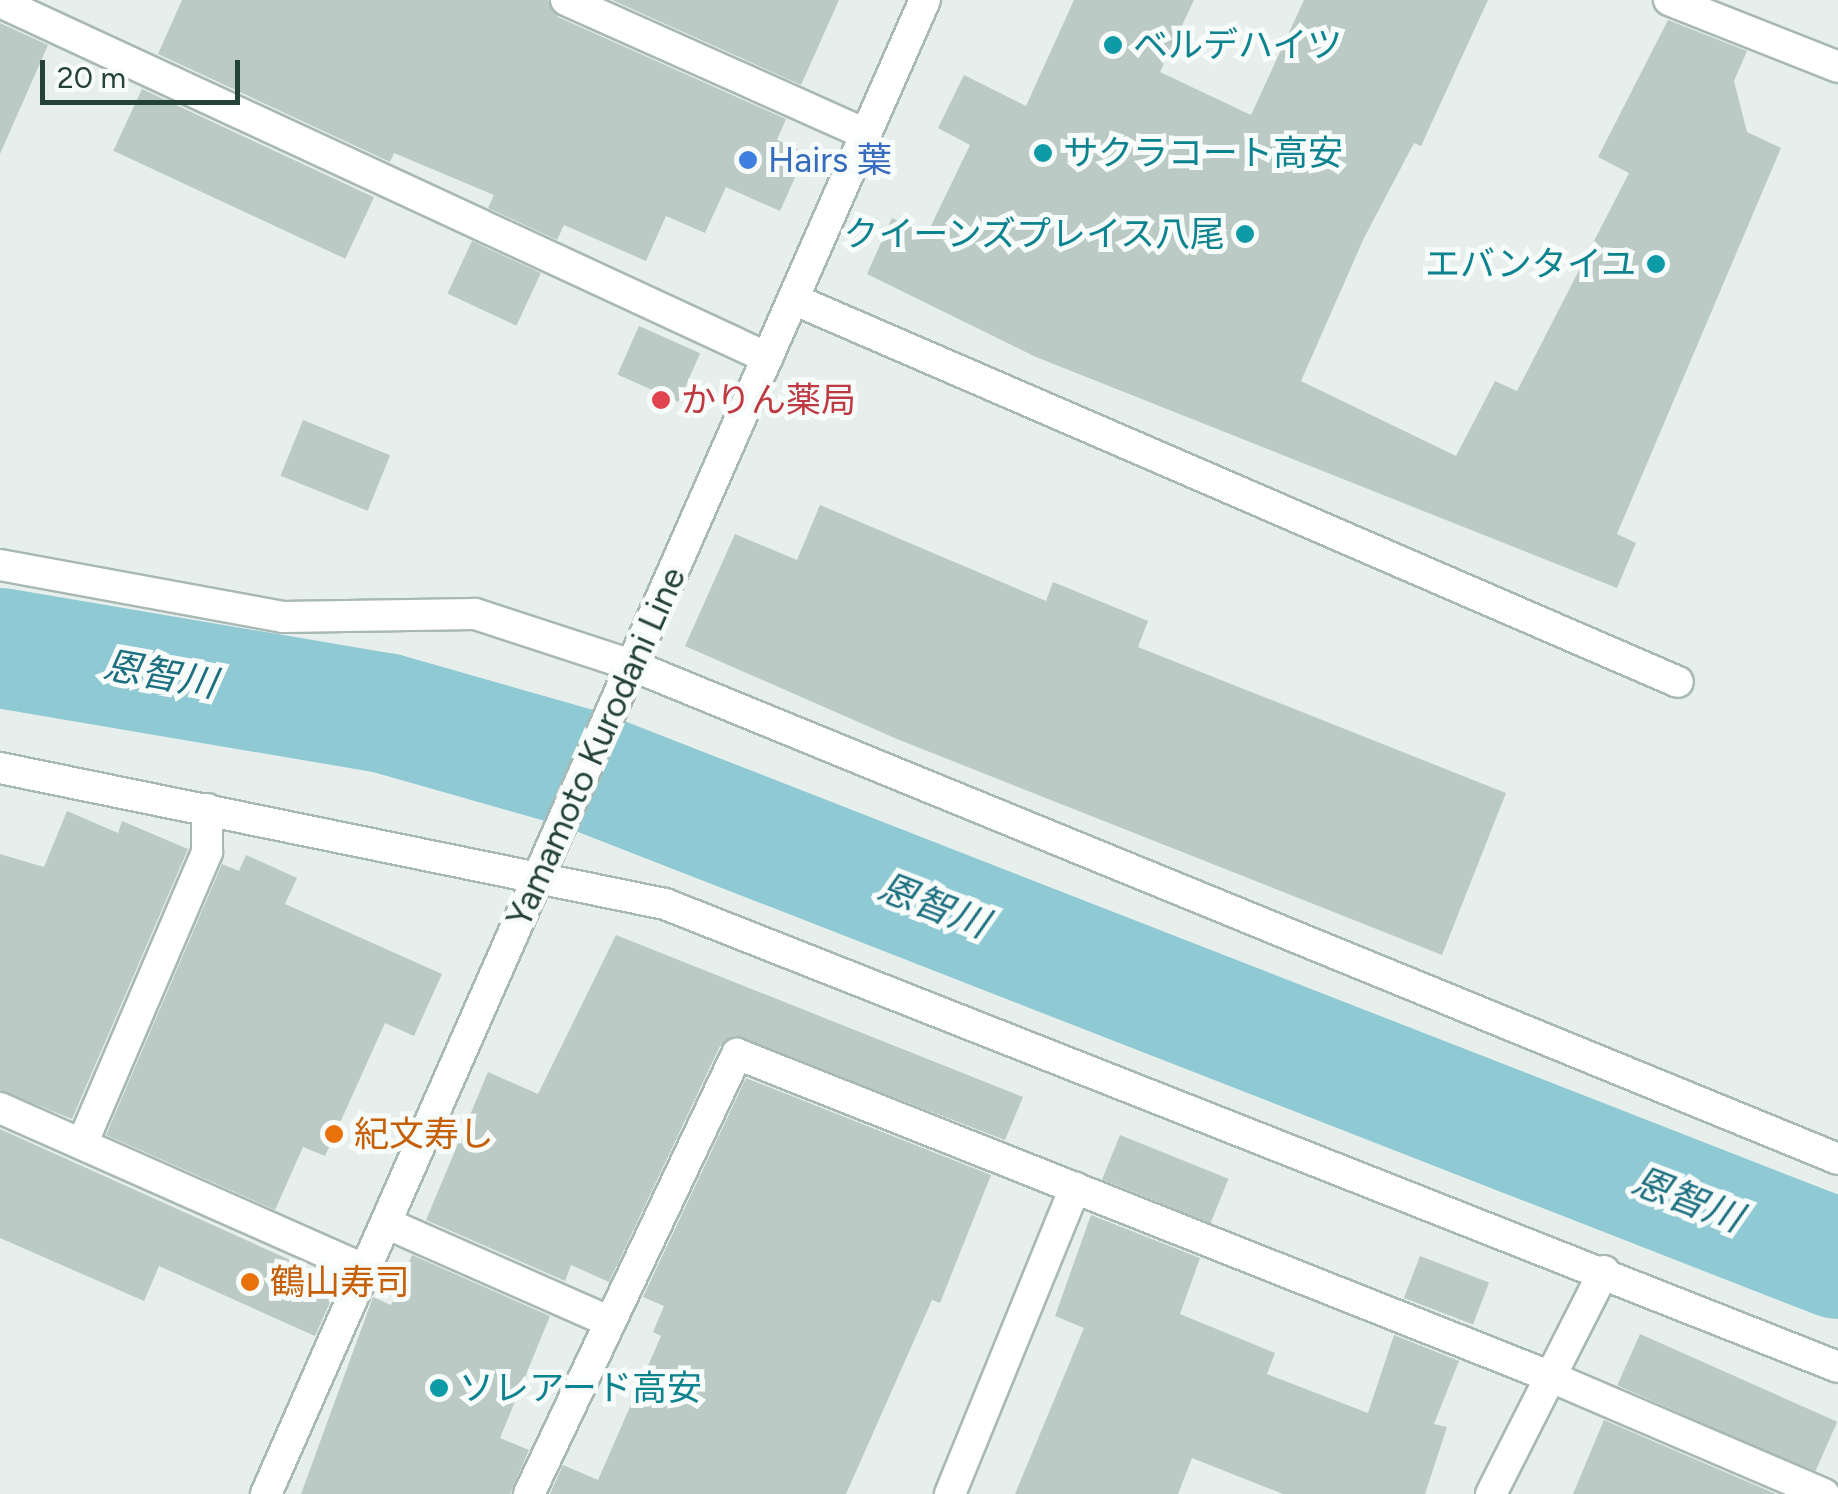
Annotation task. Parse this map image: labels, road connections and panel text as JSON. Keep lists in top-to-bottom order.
{
  "streets": {
    "street": ["Yamamoto Kurodani Line"]
  },
  "water": ["恩智川"],
  "places": [
    "ベルデハイツ",
    "サクラコート高安",
    "Hairs 葉",
    "クイーンズプレイス八尾",
    "エバンタイユ",
    "かりん薬局",
    "紀文寿し",
    "鶴山寿司",
    "ソレアード高安"
  ],
  "scale_bar": "20 m"
}
